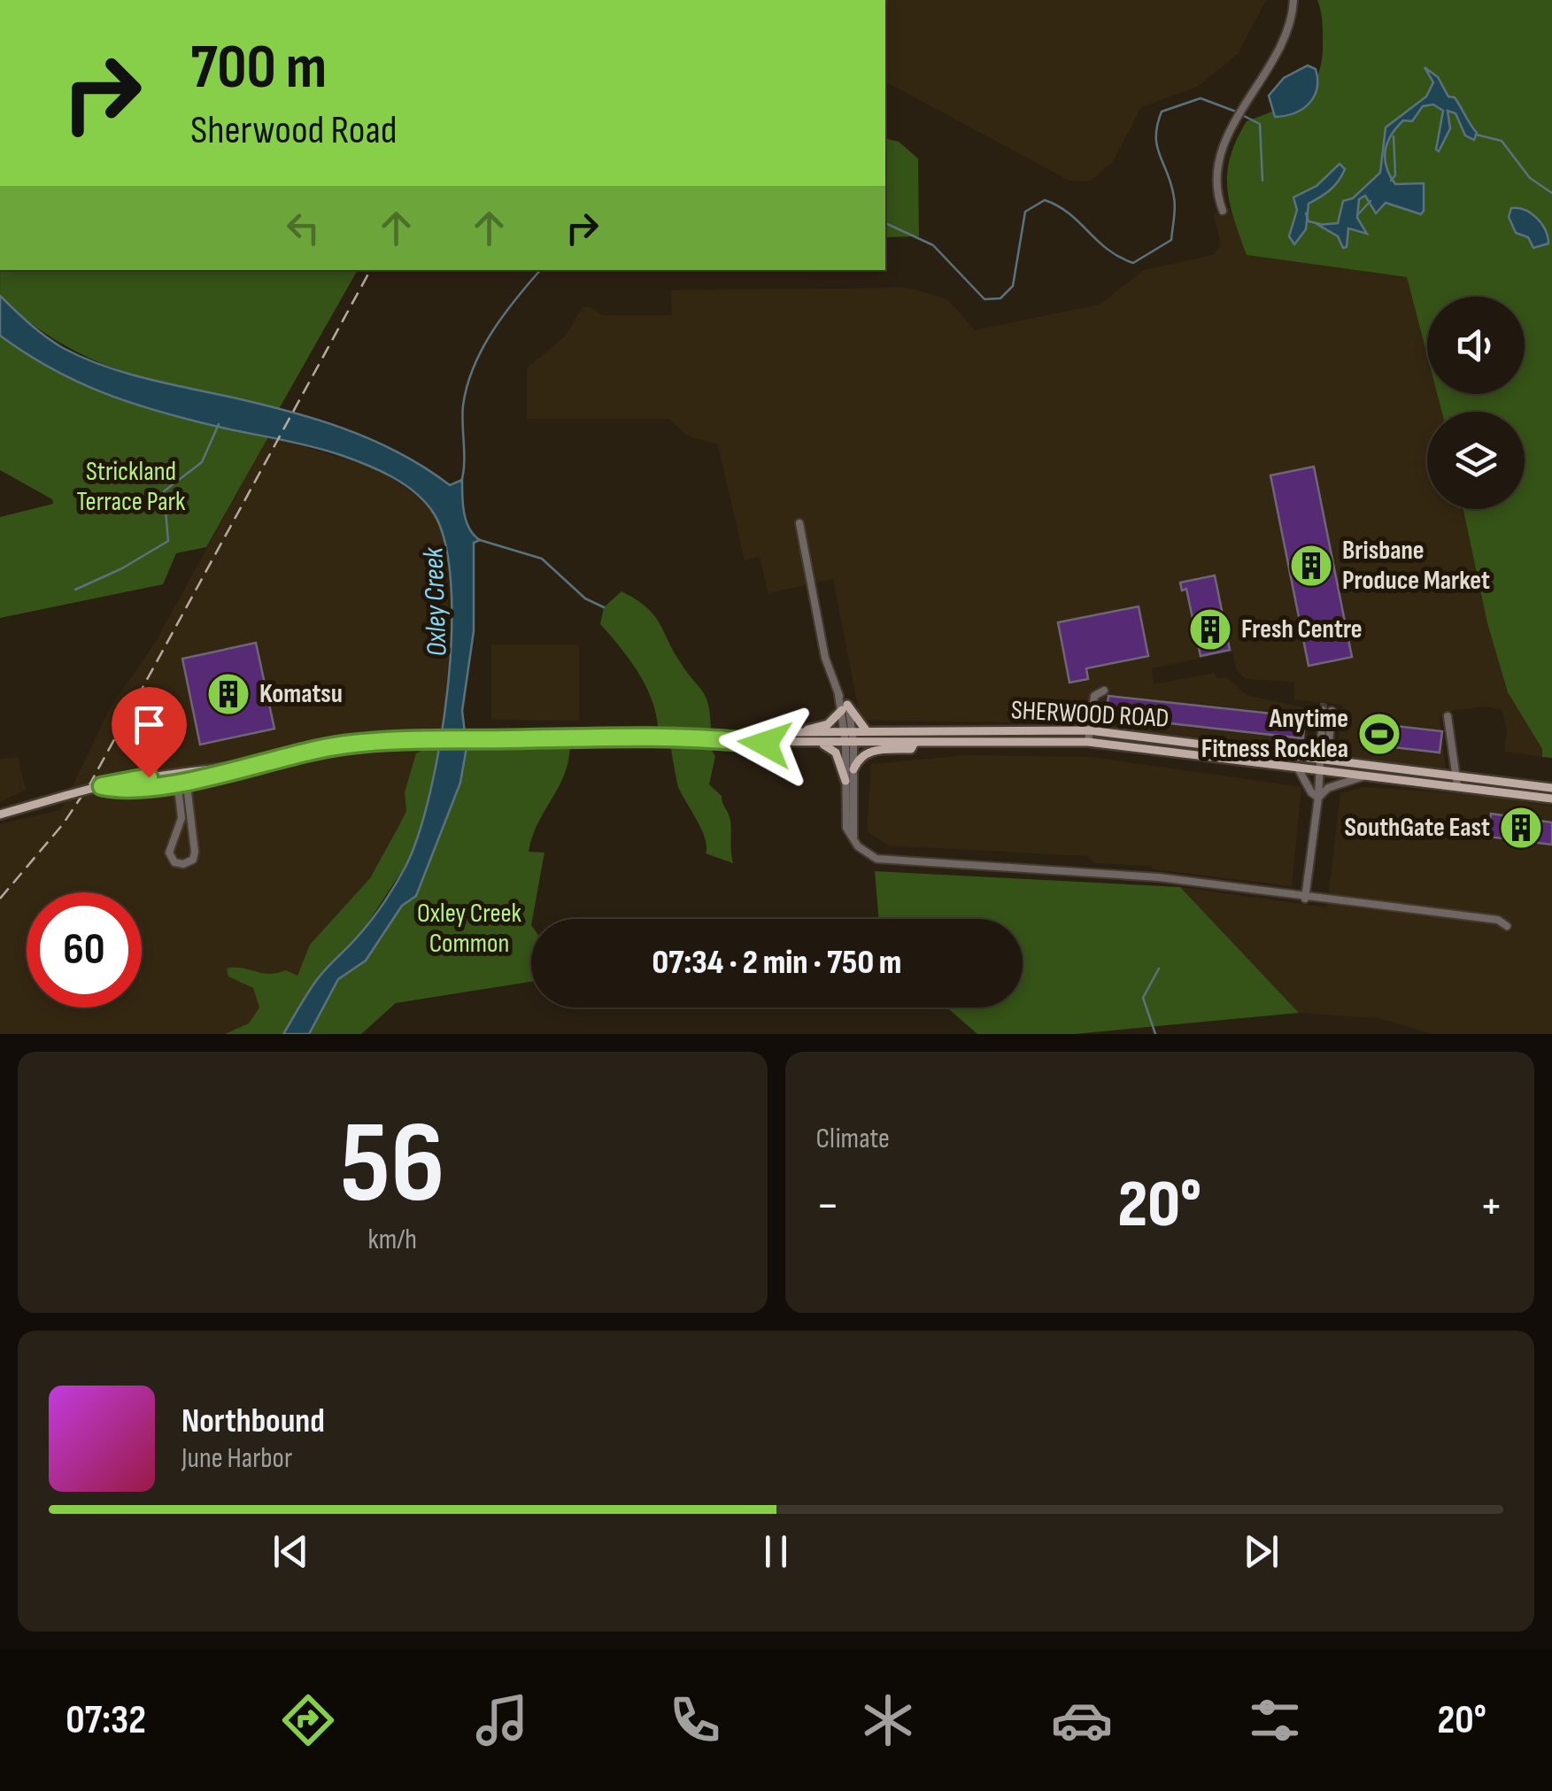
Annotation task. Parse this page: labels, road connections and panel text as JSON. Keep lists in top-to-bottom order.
{
  "streets": {
    "main road": ["SHERWOOD ROAD"]
  },
  "water": ["Oxley Creek"],
  "parks": ["Strickland Terrace Park", "Oxley Creek Common"],
  "places": {
    "building": [
      "Brisbane Produce Market",
      "Fresh Centre",
      "Komatsu",
      "SouthGate East"
    ],
    "sports": ["Anytime Fitness Rocklea"]
  },
  "page": {
    "turn": ["700 m", "Sherwood Road"],
    "limit": "60",
    "trip": "07:34 · 2 min · 750 m",
    "tile": [
      ["56", "km/h"],
      "Climate"
    ],
    "heat": ["−", "20°", "+"],
    "song": ["Northbound", "June Harbor"],
    "tabs": ["07:32", "20°"]
  }
}
